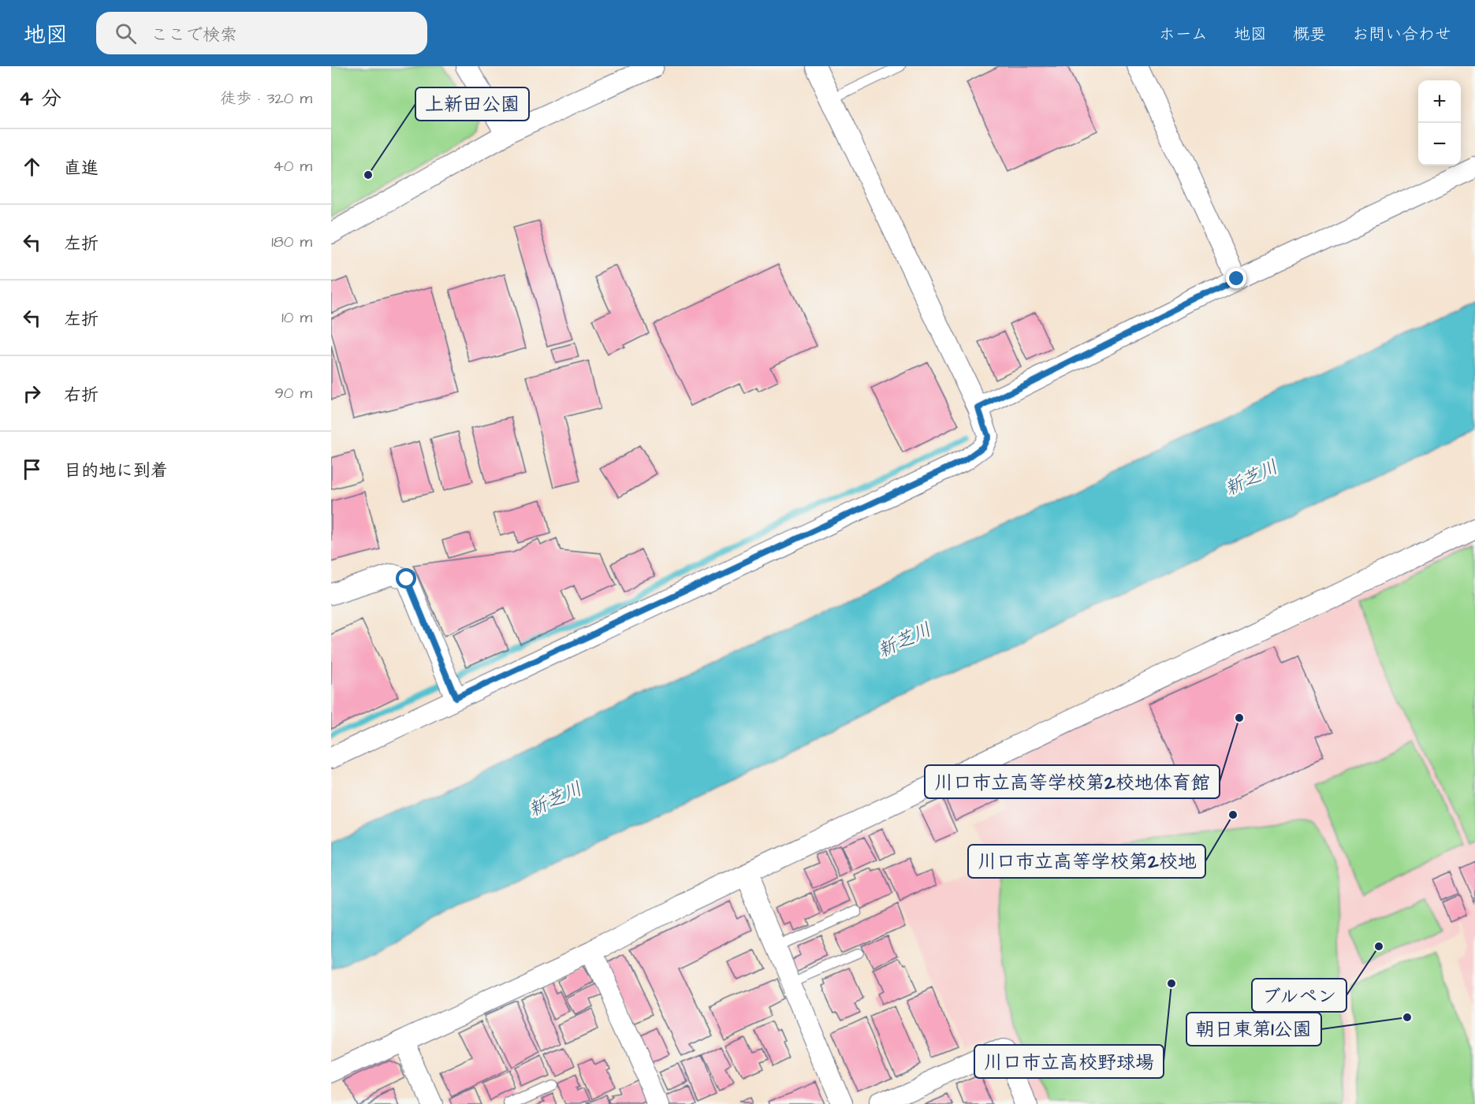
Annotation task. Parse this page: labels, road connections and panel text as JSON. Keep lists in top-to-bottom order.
{
  "water": ["新芝川"],
  "places": [
    "上新田公園",
    "川口市立高等学校第2校地体育館",
    "川口市立高等学校第2校地",
    "ブルペン",
    "川口市立高校野球場",
    "朝日東第1公園"
  ],
  "page": {
    "header": "地図",
    "search": "ここで検索",
    "nav": [
      "ホーム",
      "地図",
      "概要",
      "お問い合わせ"
    ],
    "heading": ["4 分", "徒歩 · 320 m"],
    "map_buttons": ["+", "−"],
    "list": [
      ["直進", "40 m"],
      ["左折", "180 m"],
      ["左折", "10 m"],
      ["右折", "90 m"],
      "目的地に到着"
    ]
  }
}
